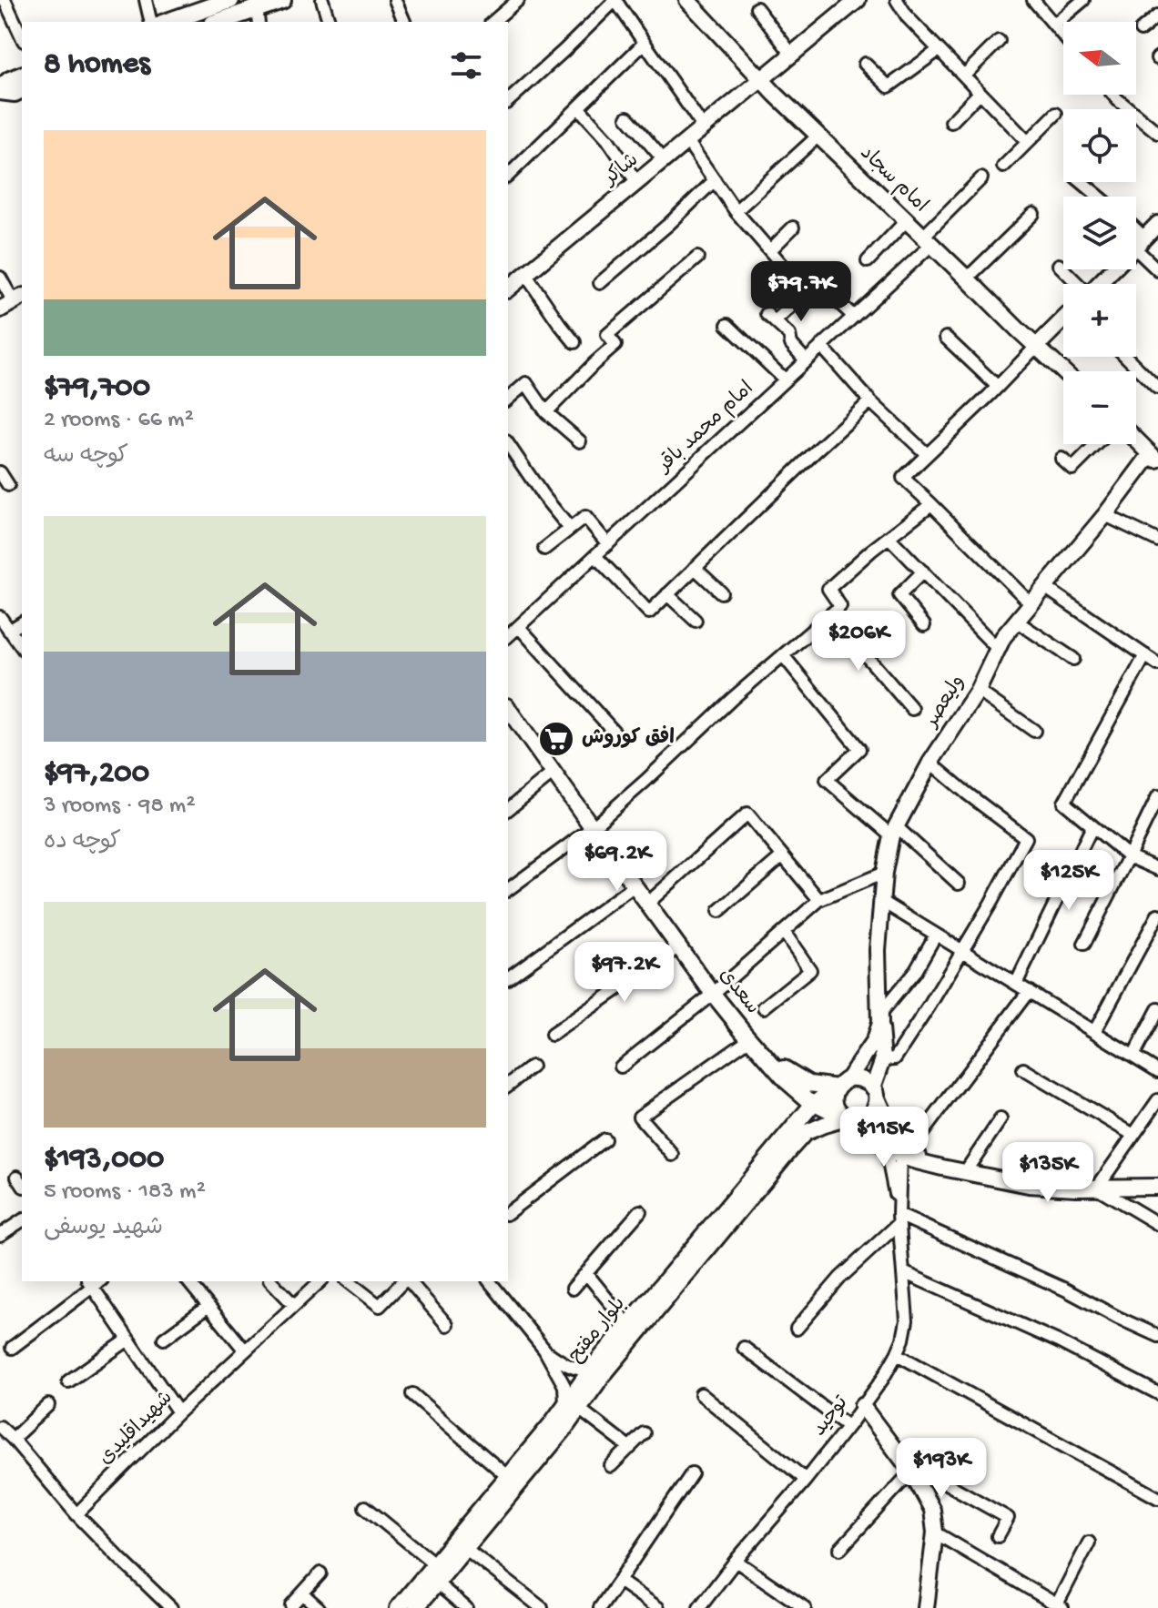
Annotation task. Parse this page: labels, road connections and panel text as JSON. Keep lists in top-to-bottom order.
{
  "streets": {
    "street": [
      "شاکر",
      "امام سجاد",
      "امام محمد باقر",
      "ولیعصر",
      "سعدی",
      "بلوار مفتح",
      "توحید",
      "شهیداقلیدی"
    ]
  },
  "crossings": [
    ["شاکر", "امام سجاد"],
    ["امام سجاد", "امام محمد باقر"],
    ["ولیعصر", "سعدی"],
    ["ولیعصر", "بلوار مفتح"],
    ["سعدی", "بلوار مفتح"]
  ],
  "places": {
    "supermarket": ["افق کوروش"]
  },
  "north": "left",
  "page": {
    "map_buttons": ["+", "−"],
    "heading": "8 homes",
    "list": [
      {
        "name": "$79,700",
        "note": "2 rooms · 66 m² · کوچه سه"
      },
      {
        "name": "$97,200",
        "note": "3 rooms · 98 m² · کوچه ده"
      },
      {
        "name": "$193,000",
        "note": "5 rooms · 183 m² · شهید یوسفی"
      }
    ],
    "price": [
      "$79.7K",
      "$206K",
      "$69.2K",
      "$125K",
      "$97.2K",
      "$115K",
      "$135K",
      "$193K"
    ]
  }
}
